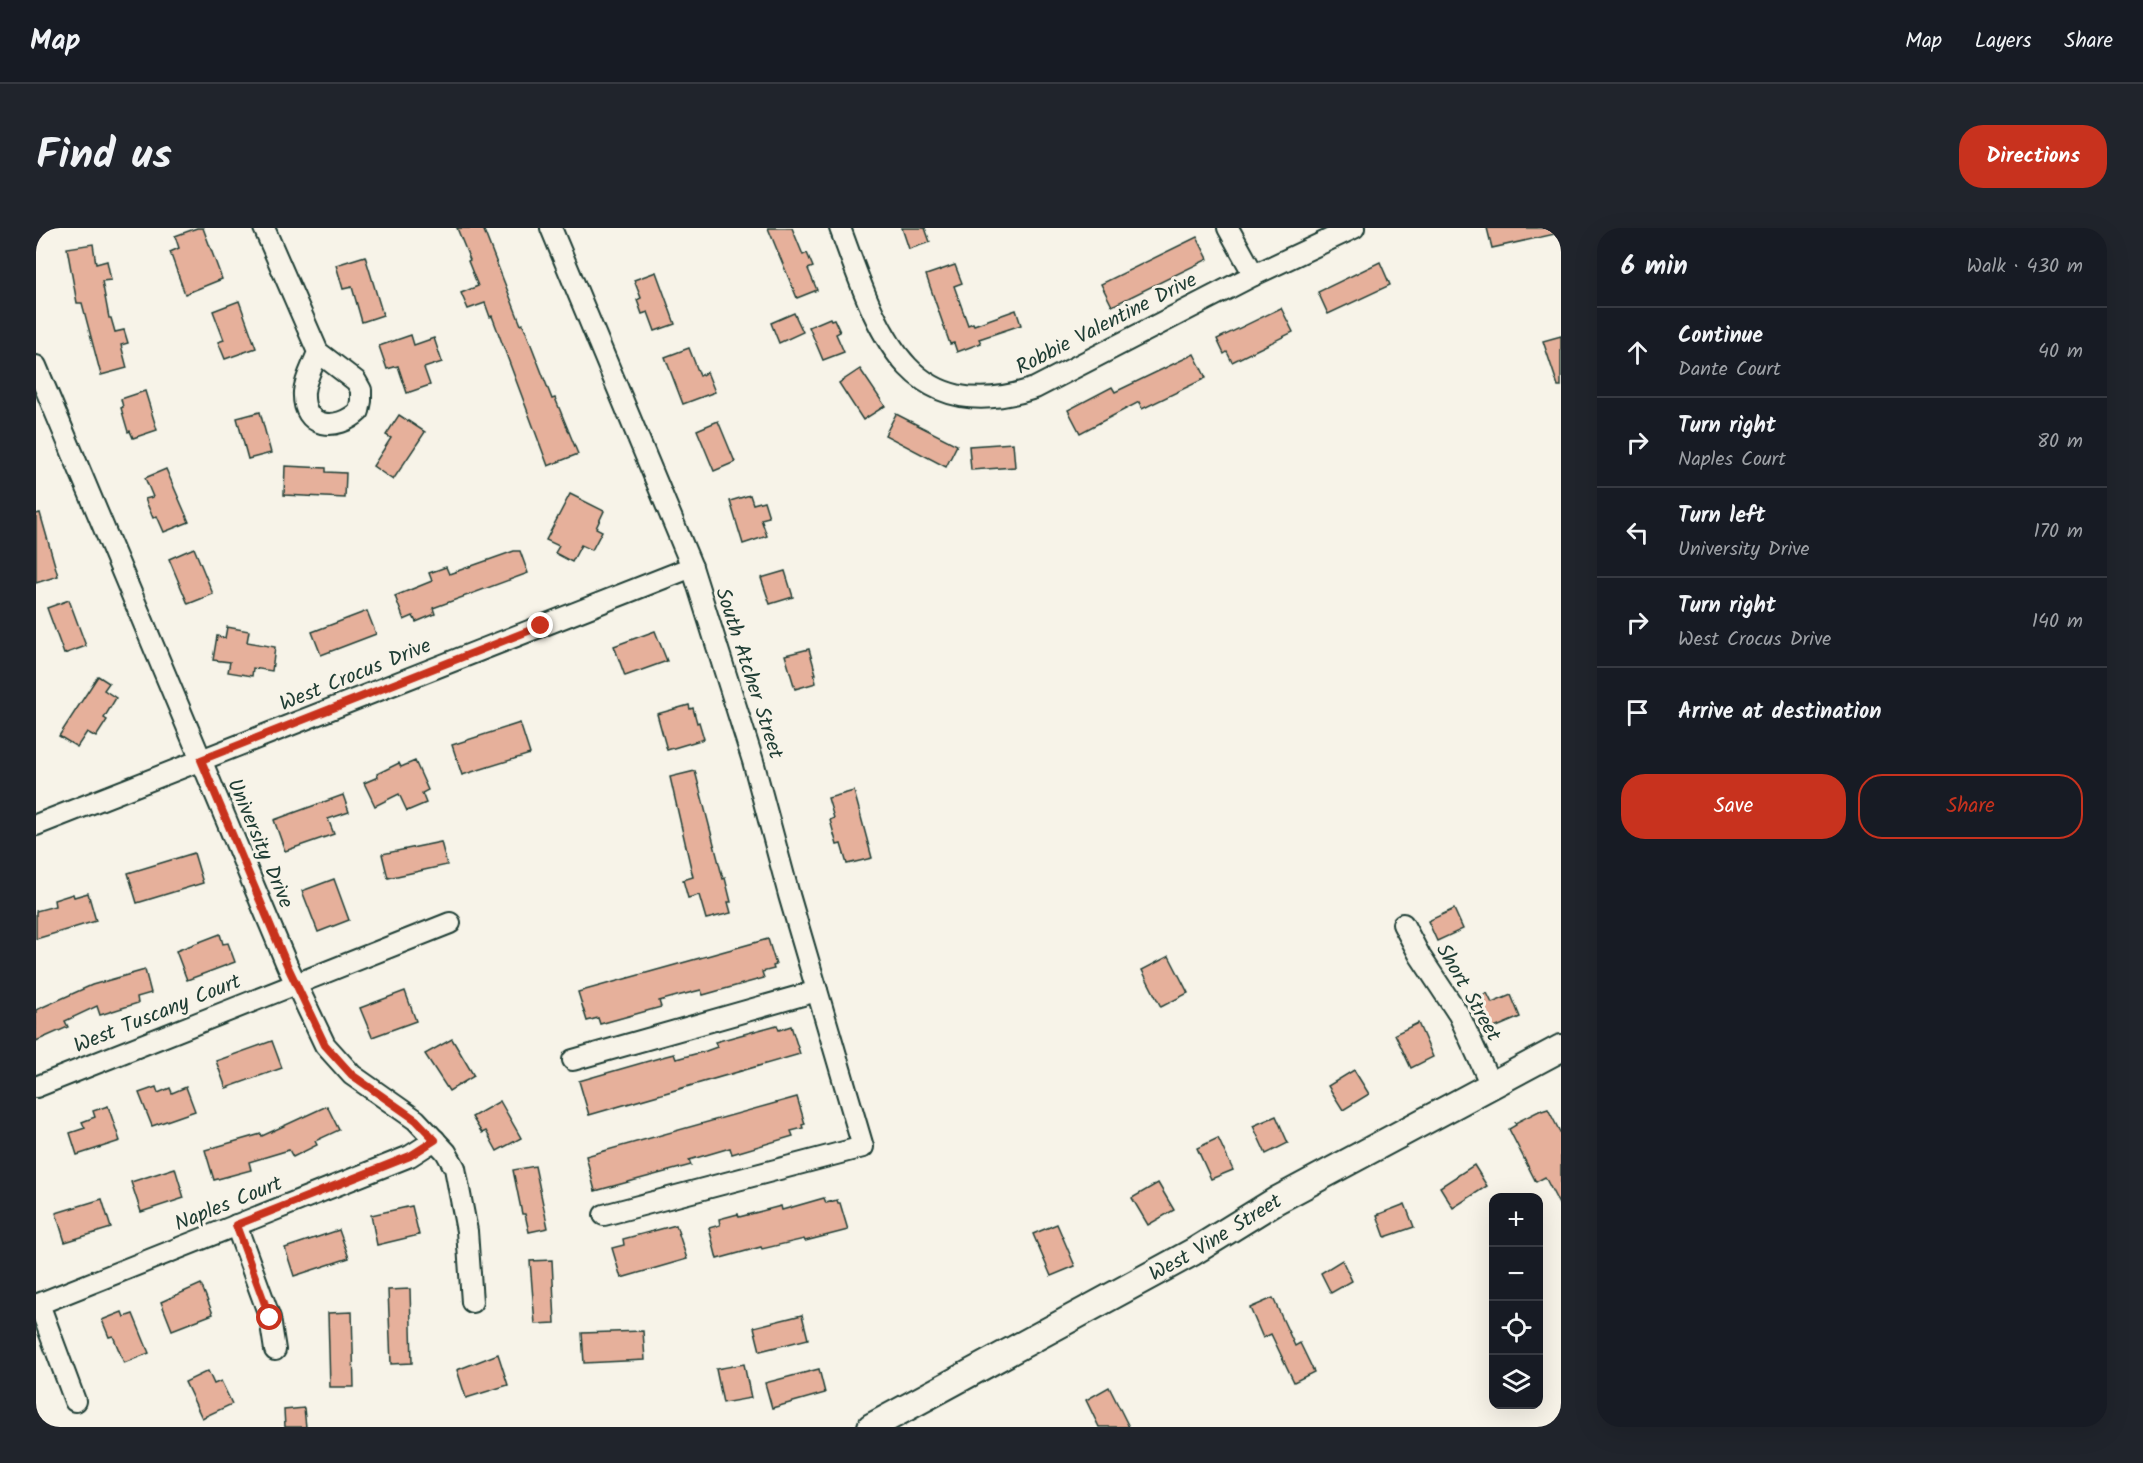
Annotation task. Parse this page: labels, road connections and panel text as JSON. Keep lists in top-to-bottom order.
{
  "streets": {
    "main road": ["West Vine Street"],
    "street": [
      "Robbie Valentine Drive",
      "South Atcher Street",
      "West Crocus Drive",
      "University Drive",
      "Short Street",
      "West Tuscany Court",
      "Naples Court"
    ]
  },
  "crossings": [
    ["South Atcher Street", "West Crocus Drive"],
    ["West Crocus Drive", "University Drive"],
    ["University Drive", "West Tuscany Court"],
    ["University Drive", "Naples Court"],
    ["Short Street", "West Vine Street"]
  ],
  "page": {
    "header": "Map",
    "nav": ["Map", "Layers", "Share"],
    "title": "Find us",
    "buttons": [
      "Directions",
      ["Save", "Share"]
    ],
    "heading": ["6 min", "Walk · 430 m"],
    "list": [
      ["Continue", "Dante Court", "40 m"],
      ["Turn right", "Naples Court", "80 m"],
      ["Turn left", "University Drive", "170 m"],
      ["Turn right", "West Crocus Drive", "140 m"],
      "Arrive at destination"
    ],
    "map_buttons": ["+", "−"]
  }
}
